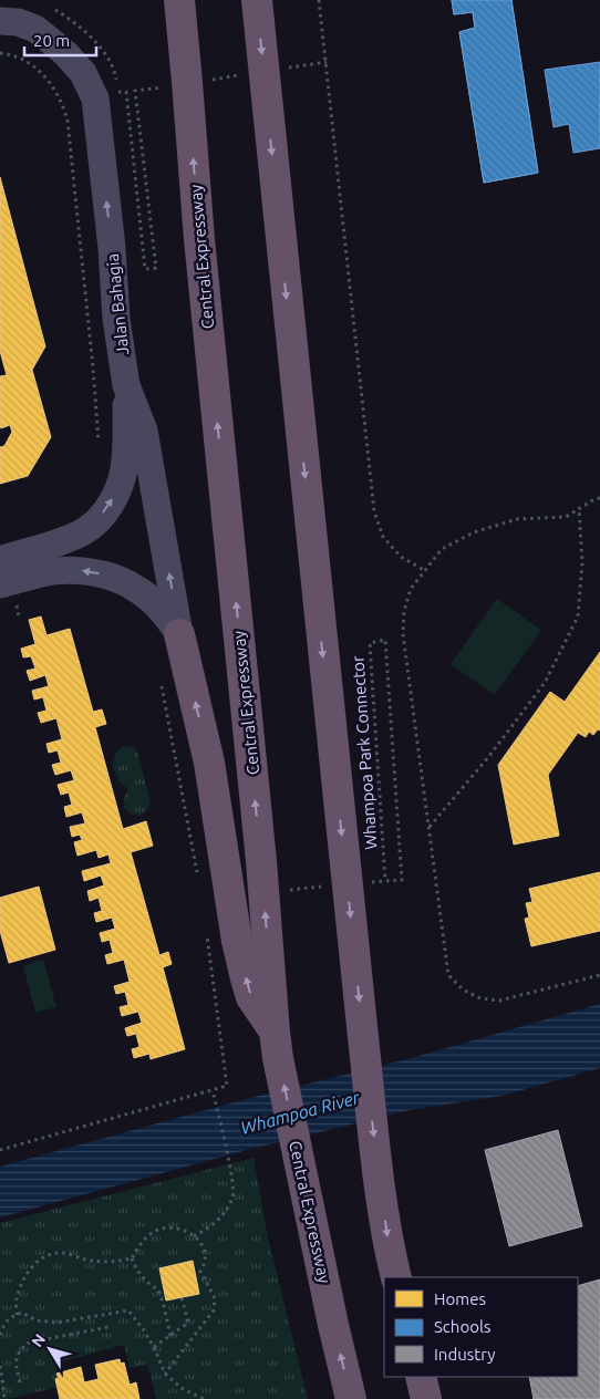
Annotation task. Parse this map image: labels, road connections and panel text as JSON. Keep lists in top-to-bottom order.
{
  "streets": {
    "highway": ["Central Expressway"],
    "street": ["Jalan Bahagia"],
    "path": ["Whampoa Park Connector"]
  },
  "one_way": ["Jalan Bahagia"],
  "water": ["Whampoa River"],
  "legend": ["Homes", "Schools", "Industry"],
  "scale_bar": "20 m",
  "north": "top left"
}
